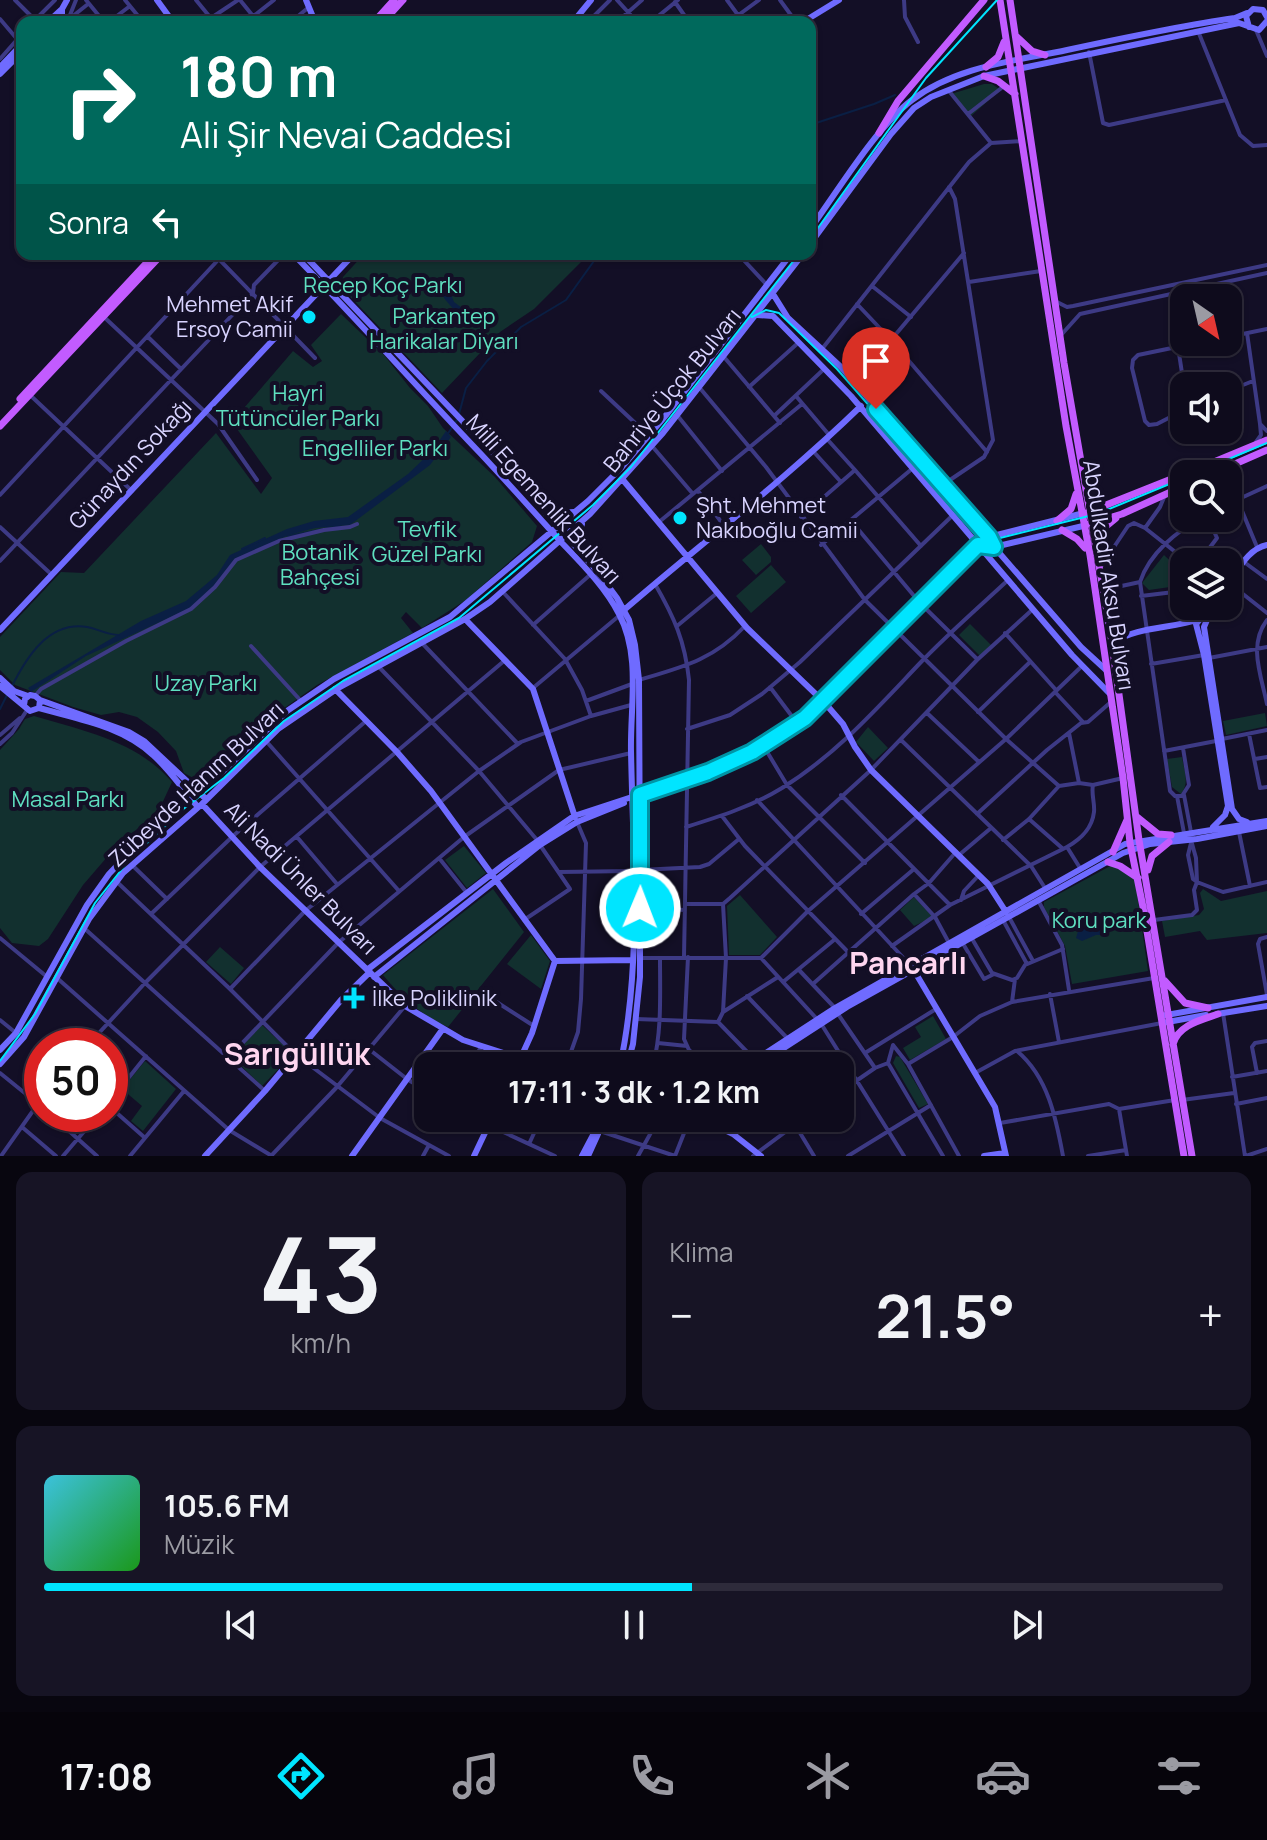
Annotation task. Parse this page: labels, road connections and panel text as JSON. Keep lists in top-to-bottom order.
{
  "streets": {
    "main road": ["Abdulkadir Aksu Bulvarı"],
    "street": [
      "Bahriye Üçok Bulvarı",
      "Günaydın Sokağı",
      "Milli Egemenlik Bulvarı",
      "Zübeyde Hanım Bulvarı",
      "Ali Nadi Ünler Bulvarı"
    ]
  },
  "crossings": [
    ["Bahriye Üçok Bulvarı", "Milli Egemenlik Bulvarı"],
    ["Bahriye Üçok Bulvarı", "Zübeyde Hanım Bulvarı"],
    ["Günaydın Sokağı", "Milli Egemenlik Bulvarı"],
    ["Milli Egemenlik Bulvarı", "Zübeyde Hanım Bulvarı"],
    ["Zübeyde Hanım Bulvarı", "Ali Nadi Ünler Bulvarı"]
  ],
  "districts": ["Pancarlı", "Sarıgüllük"],
  "parks": [
    "Recep Koç Parkı",
    "Parkantep Harikalar Diyarı",
    "Hayri Tütüncüler Parkı",
    "Engelliler Parkı",
    "Tevfik Güzel Parkı",
    "Botanik Bahçesi",
    "Uzay Parkı",
    "Masal Parkı",
    "Koru park"
  ],
  "places": {
    "other": ["Mehmet Akif Ersoy Camii", "Şht. Mehmet Nakıboğlu Camii"],
    "health": ["İlke Poliklinik"]
  },
  "north": "bottom right",
  "page": {
    "turn": ["180 m", "Ali Şir Nevai Caddesi"],
    "then": "Sonra",
    "limit": "50",
    "trip": "17:11 · 3 dk · 1.2 km",
    "tile": [
      ["43", "km/h"],
      "Klima"
    ],
    "heat": ["−", "21.5°", "+"],
    "song": ["105.6 FM", "Müzik"],
    "tabs": "17:08"
  }
}
